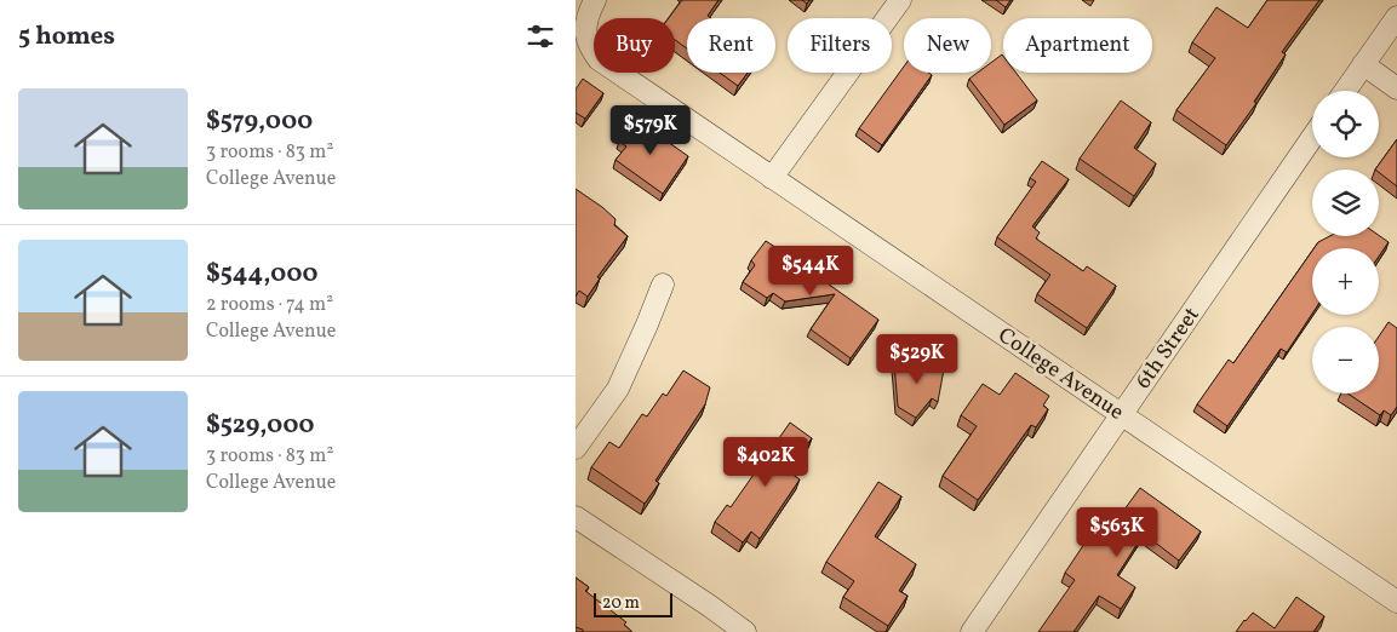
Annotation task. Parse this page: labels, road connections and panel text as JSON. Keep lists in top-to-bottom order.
{
  "streets": {
    "street": ["6th Street", "College Avenue"]
  },
  "crossings": [
    ["6th Street", "College Avenue"]
  ],
  "scale_bar": "20 m",
  "page": {
    "heading": "5 homes",
    "chip": [
      "Buy",
      "Rent",
      "Filters",
      "New",
      "Apartment"
    ],
    "list": [
      {
        "name": "$579,000",
        "note": "3 rooms · 83 m² · College Avenue"
      },
      {
        "name": "$544,000",
        "note": "2 rooms · 74 m² · College Avenue"
      },
      {
        "name": "$529,000",
        "note": "3 rooms · 83 m² · College Avenue"
      }
    ],
    "map_buttons": ["+", "−"],
    "price": [
      "$579K",
      "$544K",
      "$529K",
      "$402K",
      "$563K"
    ],
    "scale": "20 m"
  }
}
